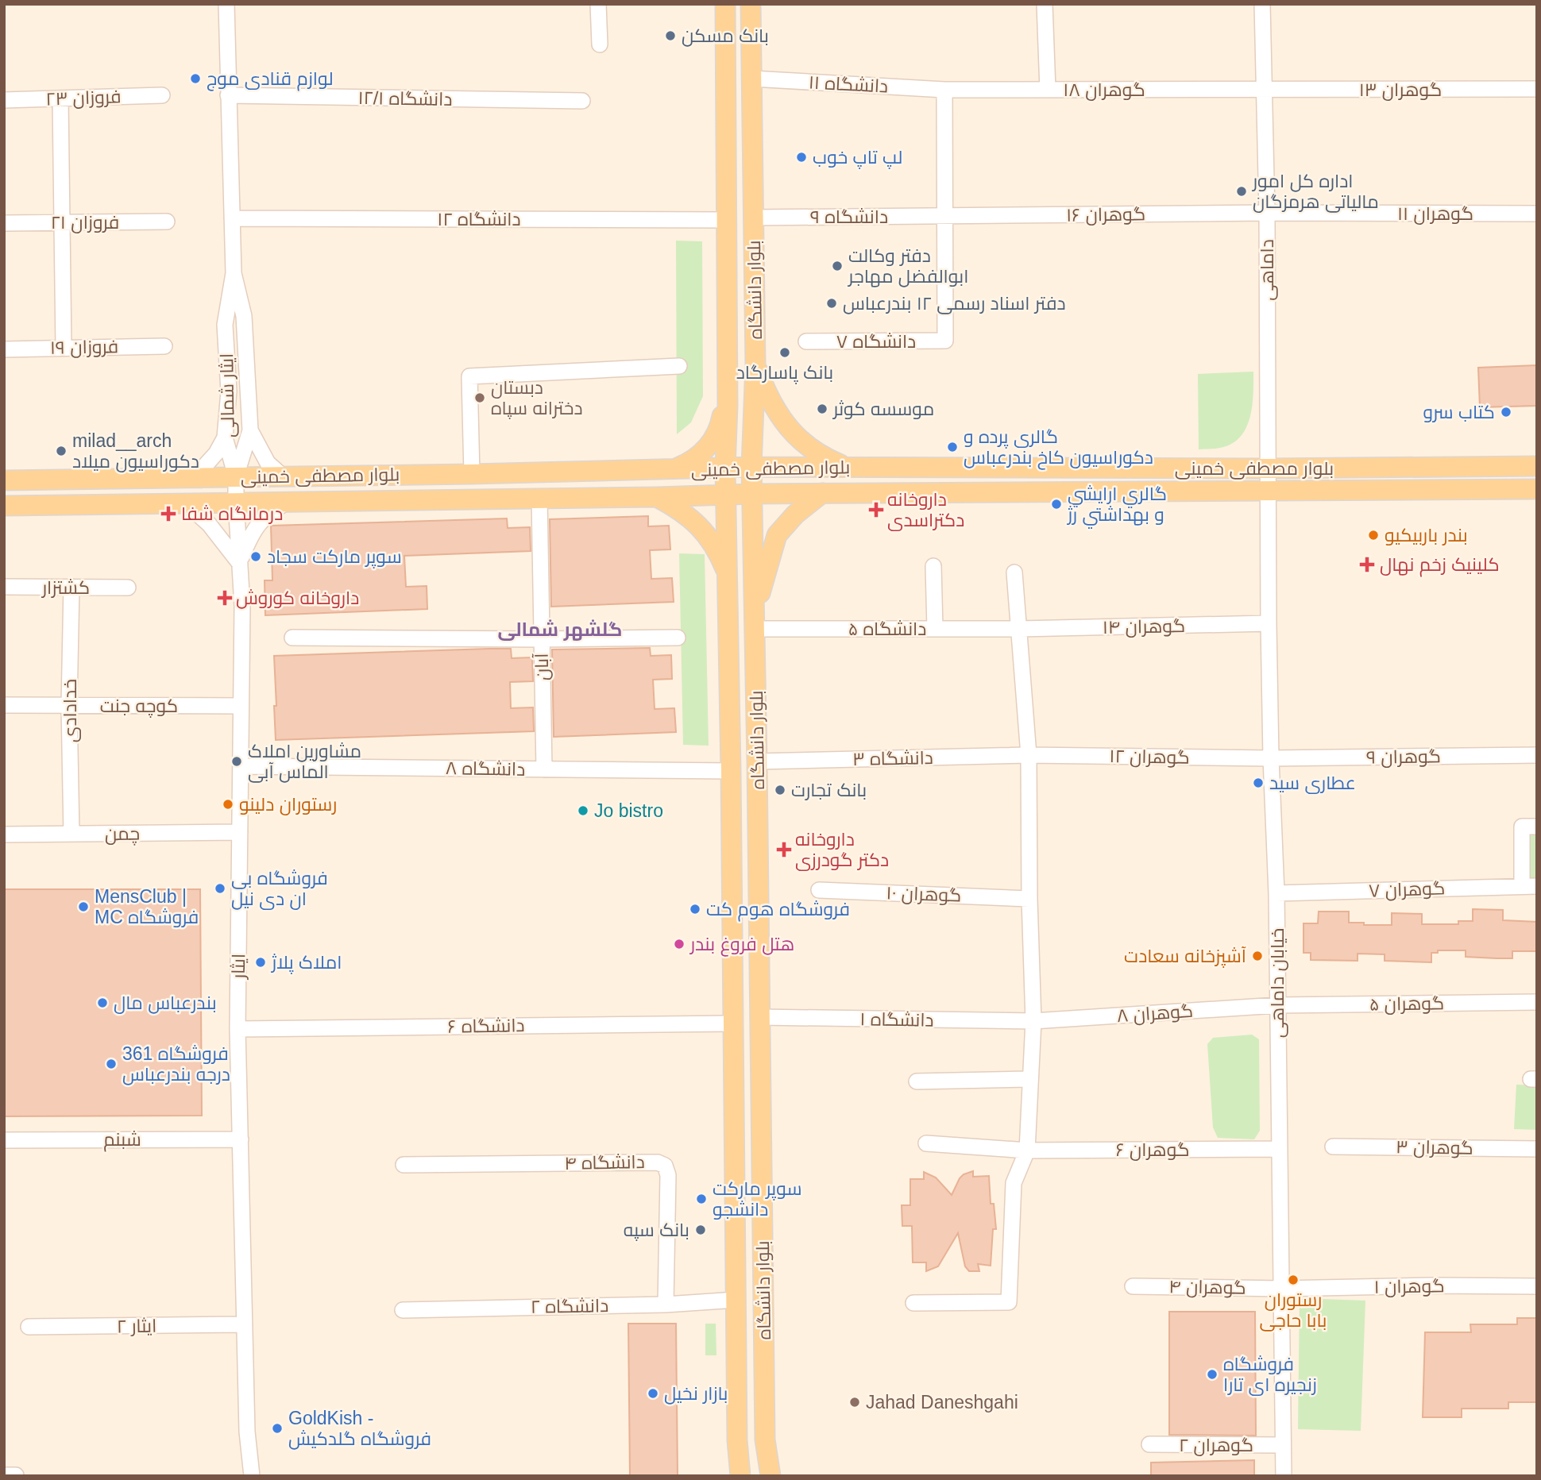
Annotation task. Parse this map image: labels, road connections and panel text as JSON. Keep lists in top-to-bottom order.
{
  "streets": {
    "main road": ["بلوار دانشگاه", "بلوار مصطفی خمینی"],
    "street": [
      "دانشگاه ۱۱",
      "گوهران ۱۸",
      "گوهران ۱۳",
      "فروزان ۲۳",
      "دانشگاه ۱۲/۱",
      "گوهران ۱۱",
      "گوهران ۱۶",
      "دانشگاه ۹",
      "دانشگاه ۱۲",
      "فروزان ۲۱",
      "داماهی",
      "دانشگاه ۷",
      "فروزان ۱۹",
      "ایثار شمالی",
      "کشتزار",
      "گوهران ۱۴",
      "دانشگاه ۵",
      "آبان",
      "کوچه جنت",
      "خدادادی",
      "گوهران ۱۲",
      "گوهران ۹",
      "دانشگاه ۳",
      "دانشگاه ۸",
      "چمن",
      "گوهران ۷",
      "گوهران ۱۰",
      "ایثار",
      "خیابان داماهی",
      "گوهران ۵",
      "گوهران ۸",
      "دانشگاه ۱",
      "دانشگاه ۶",
      "شبنم",
      "گوهران ۳",
      "گوهران ۶",
      "دانشگاه ۴",
      "گوهران ۱",
      "گوهران ۴",
      "دانشگاه ۲",
      "ایثار ۲",
      "گوهران ۲"
    ]
  },
  "crossings": [
    ["دانشگاه ۱۱", "گوهران ۱۸"],
    ["دانشگاه ۱۱", "بلوار دانشگاه"],
    ["گوهران ۱۸", "گوهران ۱۳"],
    ["گوهران ۱۸", "داماهی"],
    ["گوهران ۱۳", "داماهی"],
    ["دانشگاه ۱۲/۱", "ایثار شمالی"],
    ["گوهران ۱۱", "گوهران ۱۶"],
    ["گوهران ۱۱", "داماهی"],
    ["گوهران ۱۶", "دانشگاه ۹"],
    ["گوهران ۱۶", "داماهی"],
    ["گوهران ۱۶", "دانشگاه ۷"],
    ["دانشگاه ۹", "بلوار دانشگاه"],
    ["دانشگاه ۹", "دانشگاه ۷"],
    ["دانشگاه ۱۲", "بلوار دانشگاه"],
    ["دانشگاه ۱۲", "ایثار شمالی"],
    ["داماهی", "بلوار مصطفی خمینی"],
    ["داماهی", "خیابان داماهی"],
    ["بلوار دانشگاه", "بلوار مصطفی خمینی"],
    ["بلوار دانشگاه", "دانشگاه ۵"],
    ["بلوار دانشگاه", "دانشگاه ۳"],
    ["بلوار دانشگاه", "دانشگاه ۸"],
    ["بلوار دانشگاه", "دانشگاه ۱"],
    ["بلوار دانشگاه", "دانشگاه ۶"],
    ["بلوار دانشگاه", "دانشگاه ۲"],
    ["ایثار شمالی", "بلوار مصطفی خمینی"],
    ["ایثار شمالی", "ایثار"],
    ["بلوار مصطفی خمینی", "آبان"],
    ["بلوار مصطفی خمینی", "ایثار"],
    ["بلوار مصطفی خمینی", "خیابان داماهی"],
    ["کشتزار", "خدادادی"],
    ["گوهران ۱۴", "دانشگاه ۵"],
    ["گوهران ۱۴", "خیابان داماهی"],
    ["آبان", "دانشگاه ۸"],
    ["کوچه جنت", "خدادادی"],
    ["کوچه جنت", "ایثار"],
    ["خدادادی", "چمن"],
    ["گوهران ۱۲", "گوهران ۹"],
    ["گوهران ۱۲", "دانشگاه ۳"],
    ["گوهران ۱۲", "خیابان داماهی"],
    ["گوهران ۹", "خیابان داماهی"],
    ["دانشگاه ۸", "ایثار"],
    ["چمن", "ایثار"],
    ["گوهران ۷", "خیابان داماهی"],
    ["ایثار", "دانشگاه ۶"],
    ["ایثار", "شبنم"],
    ["ایثار", "ایثار ۲"],
    ["خیابان داماهی", "گوهران ۵"],
    ["خیابان داماهی", "گوهران ۸"],
    ["خیابان داماهی", "گوهران ۶"],
    ["خیابان داماهی", "گوهران ۱"],
    ["خیابان داماهی", "گوهران ۴"],
    ["خیابان داماهی", "گوهران ۲"],
    ["گوهران ۵", "گوهران ۸"],
    ["گوهران ۸", "دانشگاه ۱"],
    ["دانشگاه ۴", "دانشگاه ۲"],
    ["گوهران ۱", "گوهران ۴"]
  ],
  "districts": ["گلشهر شمالی"],
  "places": {
    "other": [
      "بانک مسکن",
      "لوازم قنادی موج",
      "لپ تاپ خوب",
      "اداره کل امور مالیاتی هرمزگان",
      "دفتر وکالت ابوالفضل مهاجر",
      "دفتر اسناد رسمی ۱۲ بندرعباس",
      "بانک پاسارگاد",
      "دبستان دخترانه سپاه",
      "موسسه کوثر",
      "کتاب سرو",
      "گالری پرده و دکوراسیون کاخ بندرعباس",
      "milad__arch دکوراسیون میلاد",
      "گالري ارايشي و بهداشتي رژ",
      "بندر باربیکیو",
      "سوپر مارکت سجاد",
      "مشاورین املاک الماس آبی",
      "عطاری سید",
      "بانک تجارت",
      "رستوران دلینو",
      "Jo bistro",
      "فروشگاه بی ان دی نیل",
      "MensClub | MC فروشگاه",
      "فروشگاه هوم کت",
      "هتل فروغ بندر",
      "آشپزخانه سعادت",
      "املاک پلاژ",
      "بندرعباس مال",
      "فروشگاه 361 درجه بندرعباس",
      "سوپر مارکت دانشجو",
      "بانک سپه",
      "رستوران بابا حاجی",
      "فروشگاه زنجیره ای تارا",
      "بازار نخیل",
      "Jahad Daneshgahi",
      "GoldKish - فروشگاه گلدکیش"
    ],
    "health": [
      "داروخانه دکتراسدی",
      "درمانگاه شفا",
      "کلینیک زخم نهال",
      "داروخانه کوروش",
      "داروخانه دکتر گودرزی"
    ]
  }
}
